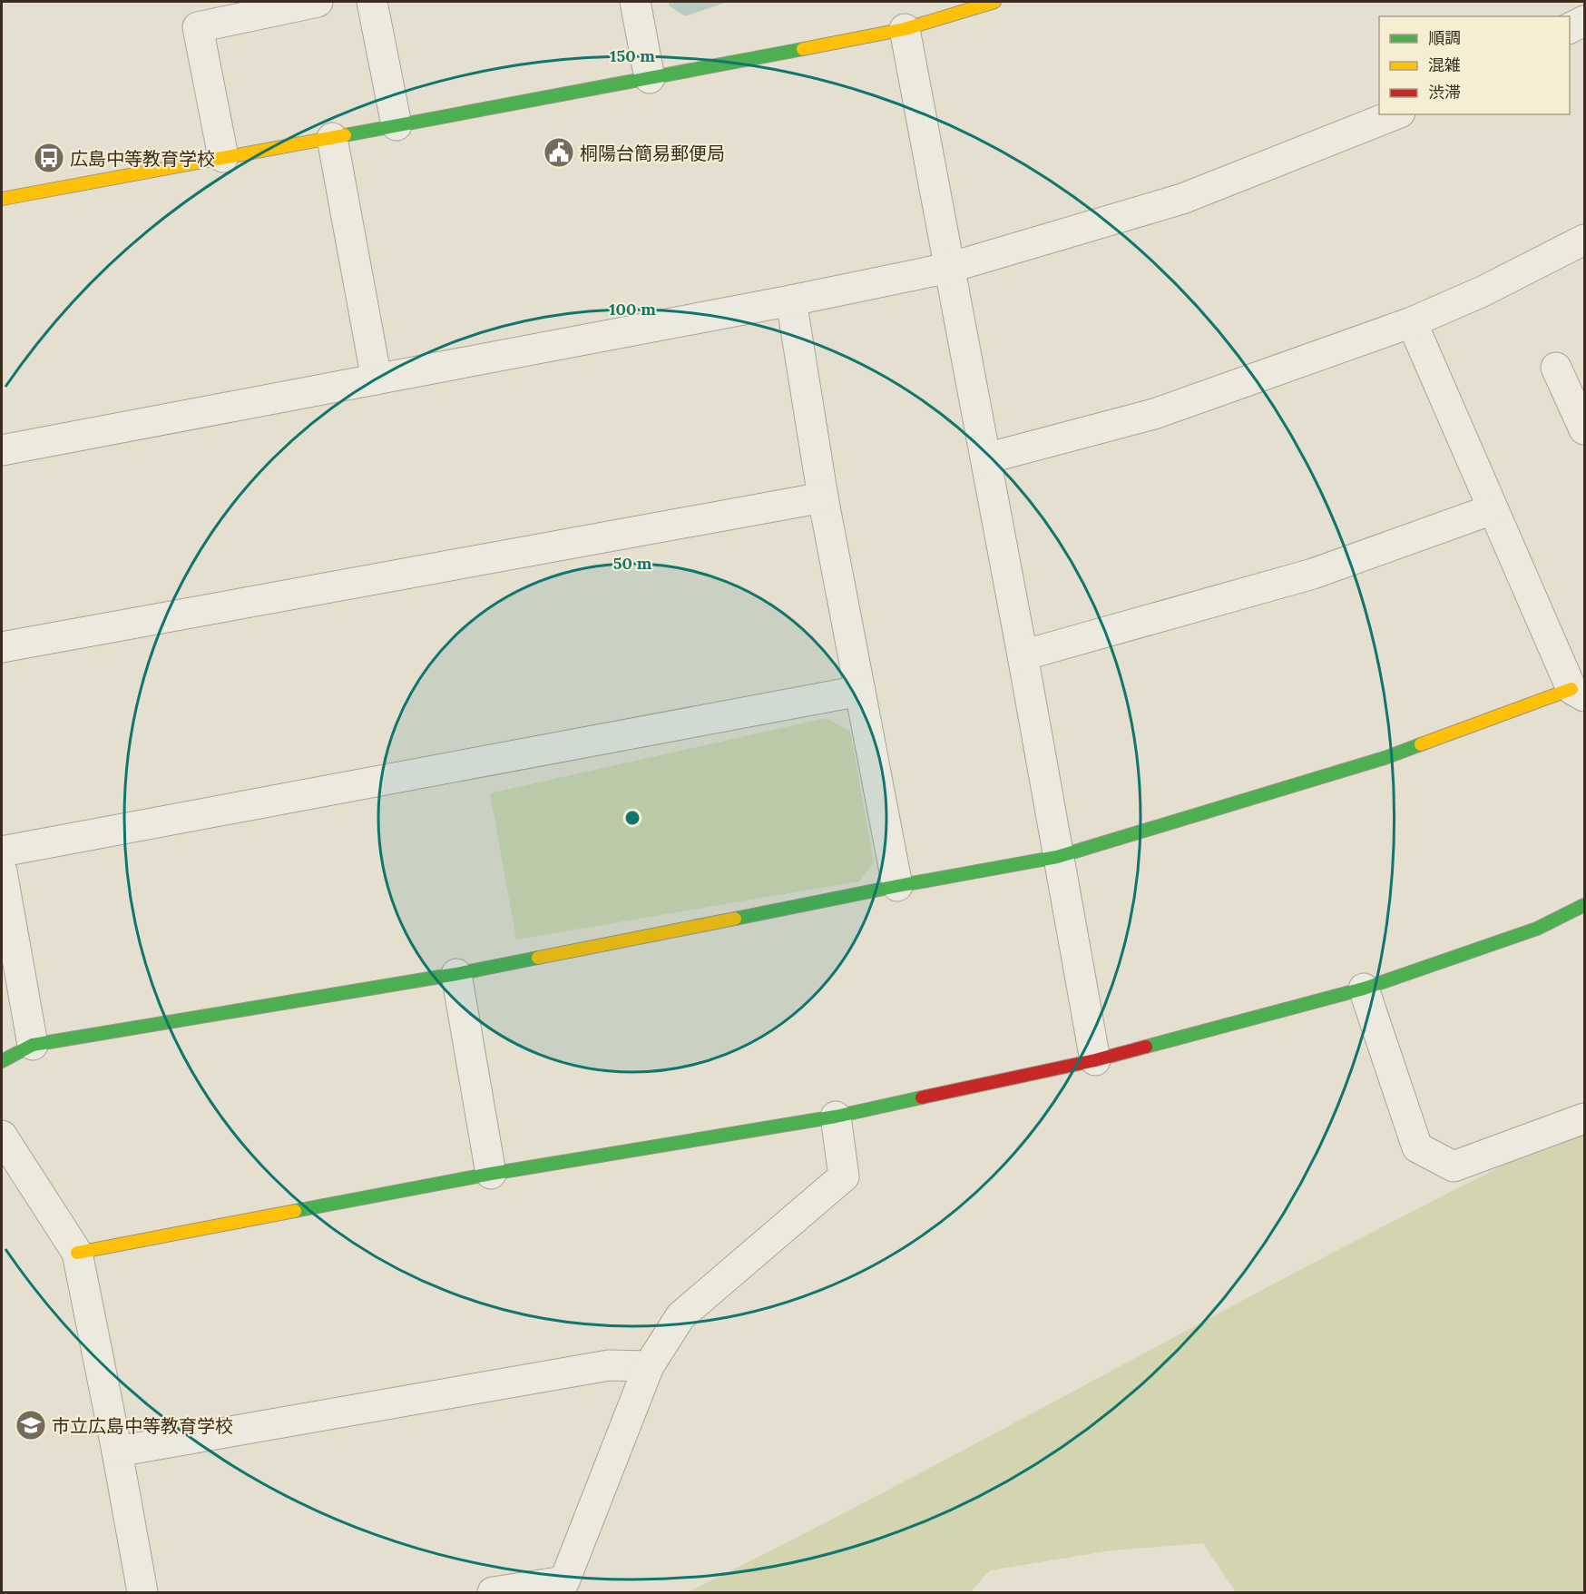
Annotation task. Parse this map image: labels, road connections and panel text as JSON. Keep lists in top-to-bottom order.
{
  "places": {
    "public building": ["桐陽台簡易郵便局"],
    "bus stop": ["広島中等教育学校"],
    "school or university": ["市立広島中等教育学校"]
  },
  "legend": ["順調", "混雑", "渋滞"],
  "rings": ["150 m", "100 m", "50 m"]
}
